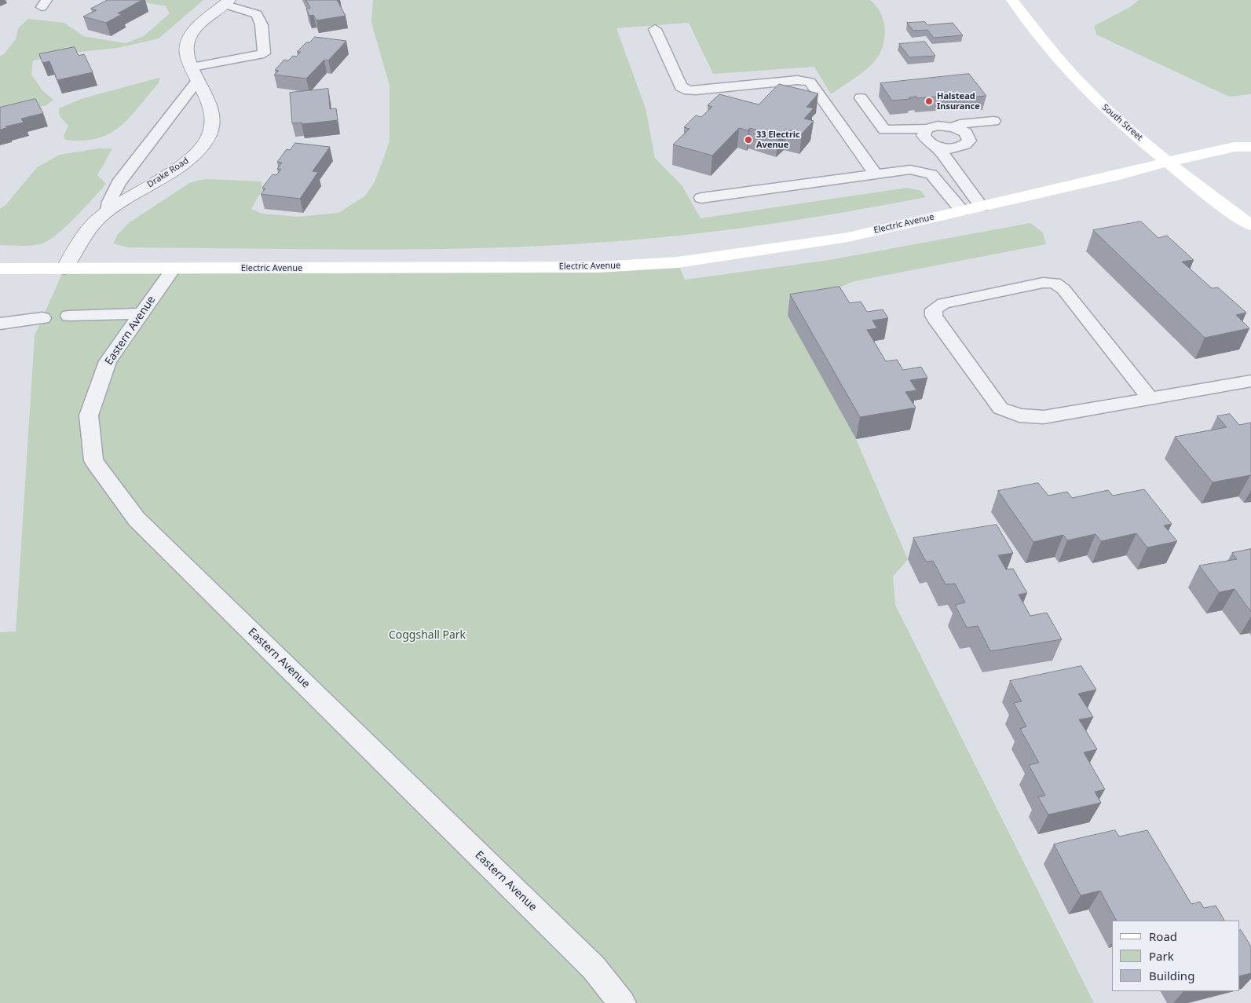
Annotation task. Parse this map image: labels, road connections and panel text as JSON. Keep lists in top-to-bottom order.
{
  "streets": {
    "main road": ["South Street", "Electric Avenue"],
    "street": ["Drake Road"],
    "lane": ["Eastern Avenue"]
  },
  "crossings": [
    ["South Street", "Electric Avenue"],
    ["Drake Road", "Electric Avenue"],
    ["Electric Avenue", "Eastern Avenue"]
  ],
  "parks": ["Coggshall Park"],
  "places": ["Halstead Insurance", "33 Electric Avenue"],
  "legend": ["Road", "Park", "Building"]
}
